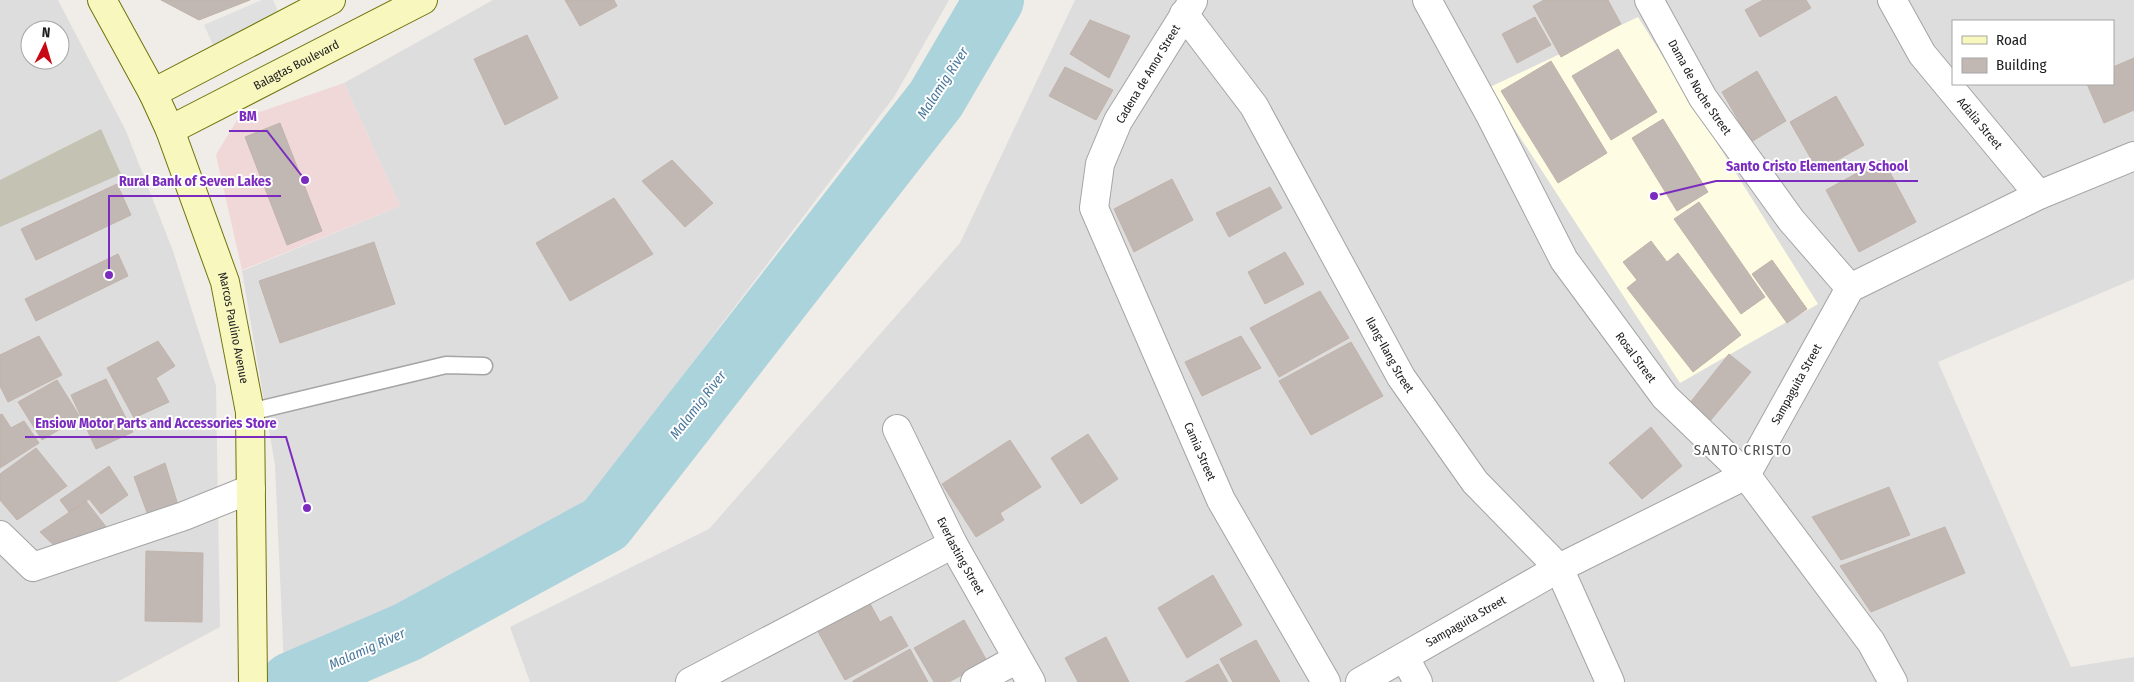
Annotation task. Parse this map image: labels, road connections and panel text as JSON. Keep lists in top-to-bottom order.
{
  "streets": {
    "main road": ["Balagtas Boulevard", "Marcos Paulino Avenue"],
    "street": [
      "Cadena de Amor Street",
      "Dama de Noche Street",
      "Adalia Street",
      "Ilang-Ilang Street",
      "Rosal Street",
      "Sampaguita Street",
      "Camia Street",
      "Everlasting Street"
    ]
  },
  "crossings": [
    ["Balagtas Boulevard", "Marcos Paulino Avenue"],
    ["Cadena de Amor Street", "Ilang-Ilang Street"],
    ["Cadena de Amor Street", "Camia Street"],
    ["Dama de Noche Street", "Sampaguita Street"],
    ["Ilang-Ilang Street", "Sampaguita Street"],
    ["Rosal Street", "Sampaguita Street"]
  ],
  "districts": ["SANTO CRISTO"],
  "water": ["Malamig River"],
  "places": [
    "BM",
    "Santo Cristo Elementary School",
    "Rural Bank of Seven Lakes",
    "Ensiow Motor Parts and Accessories Store"
  ],
  "legend": ["Road", "Building"],
  "north": "top"
}
